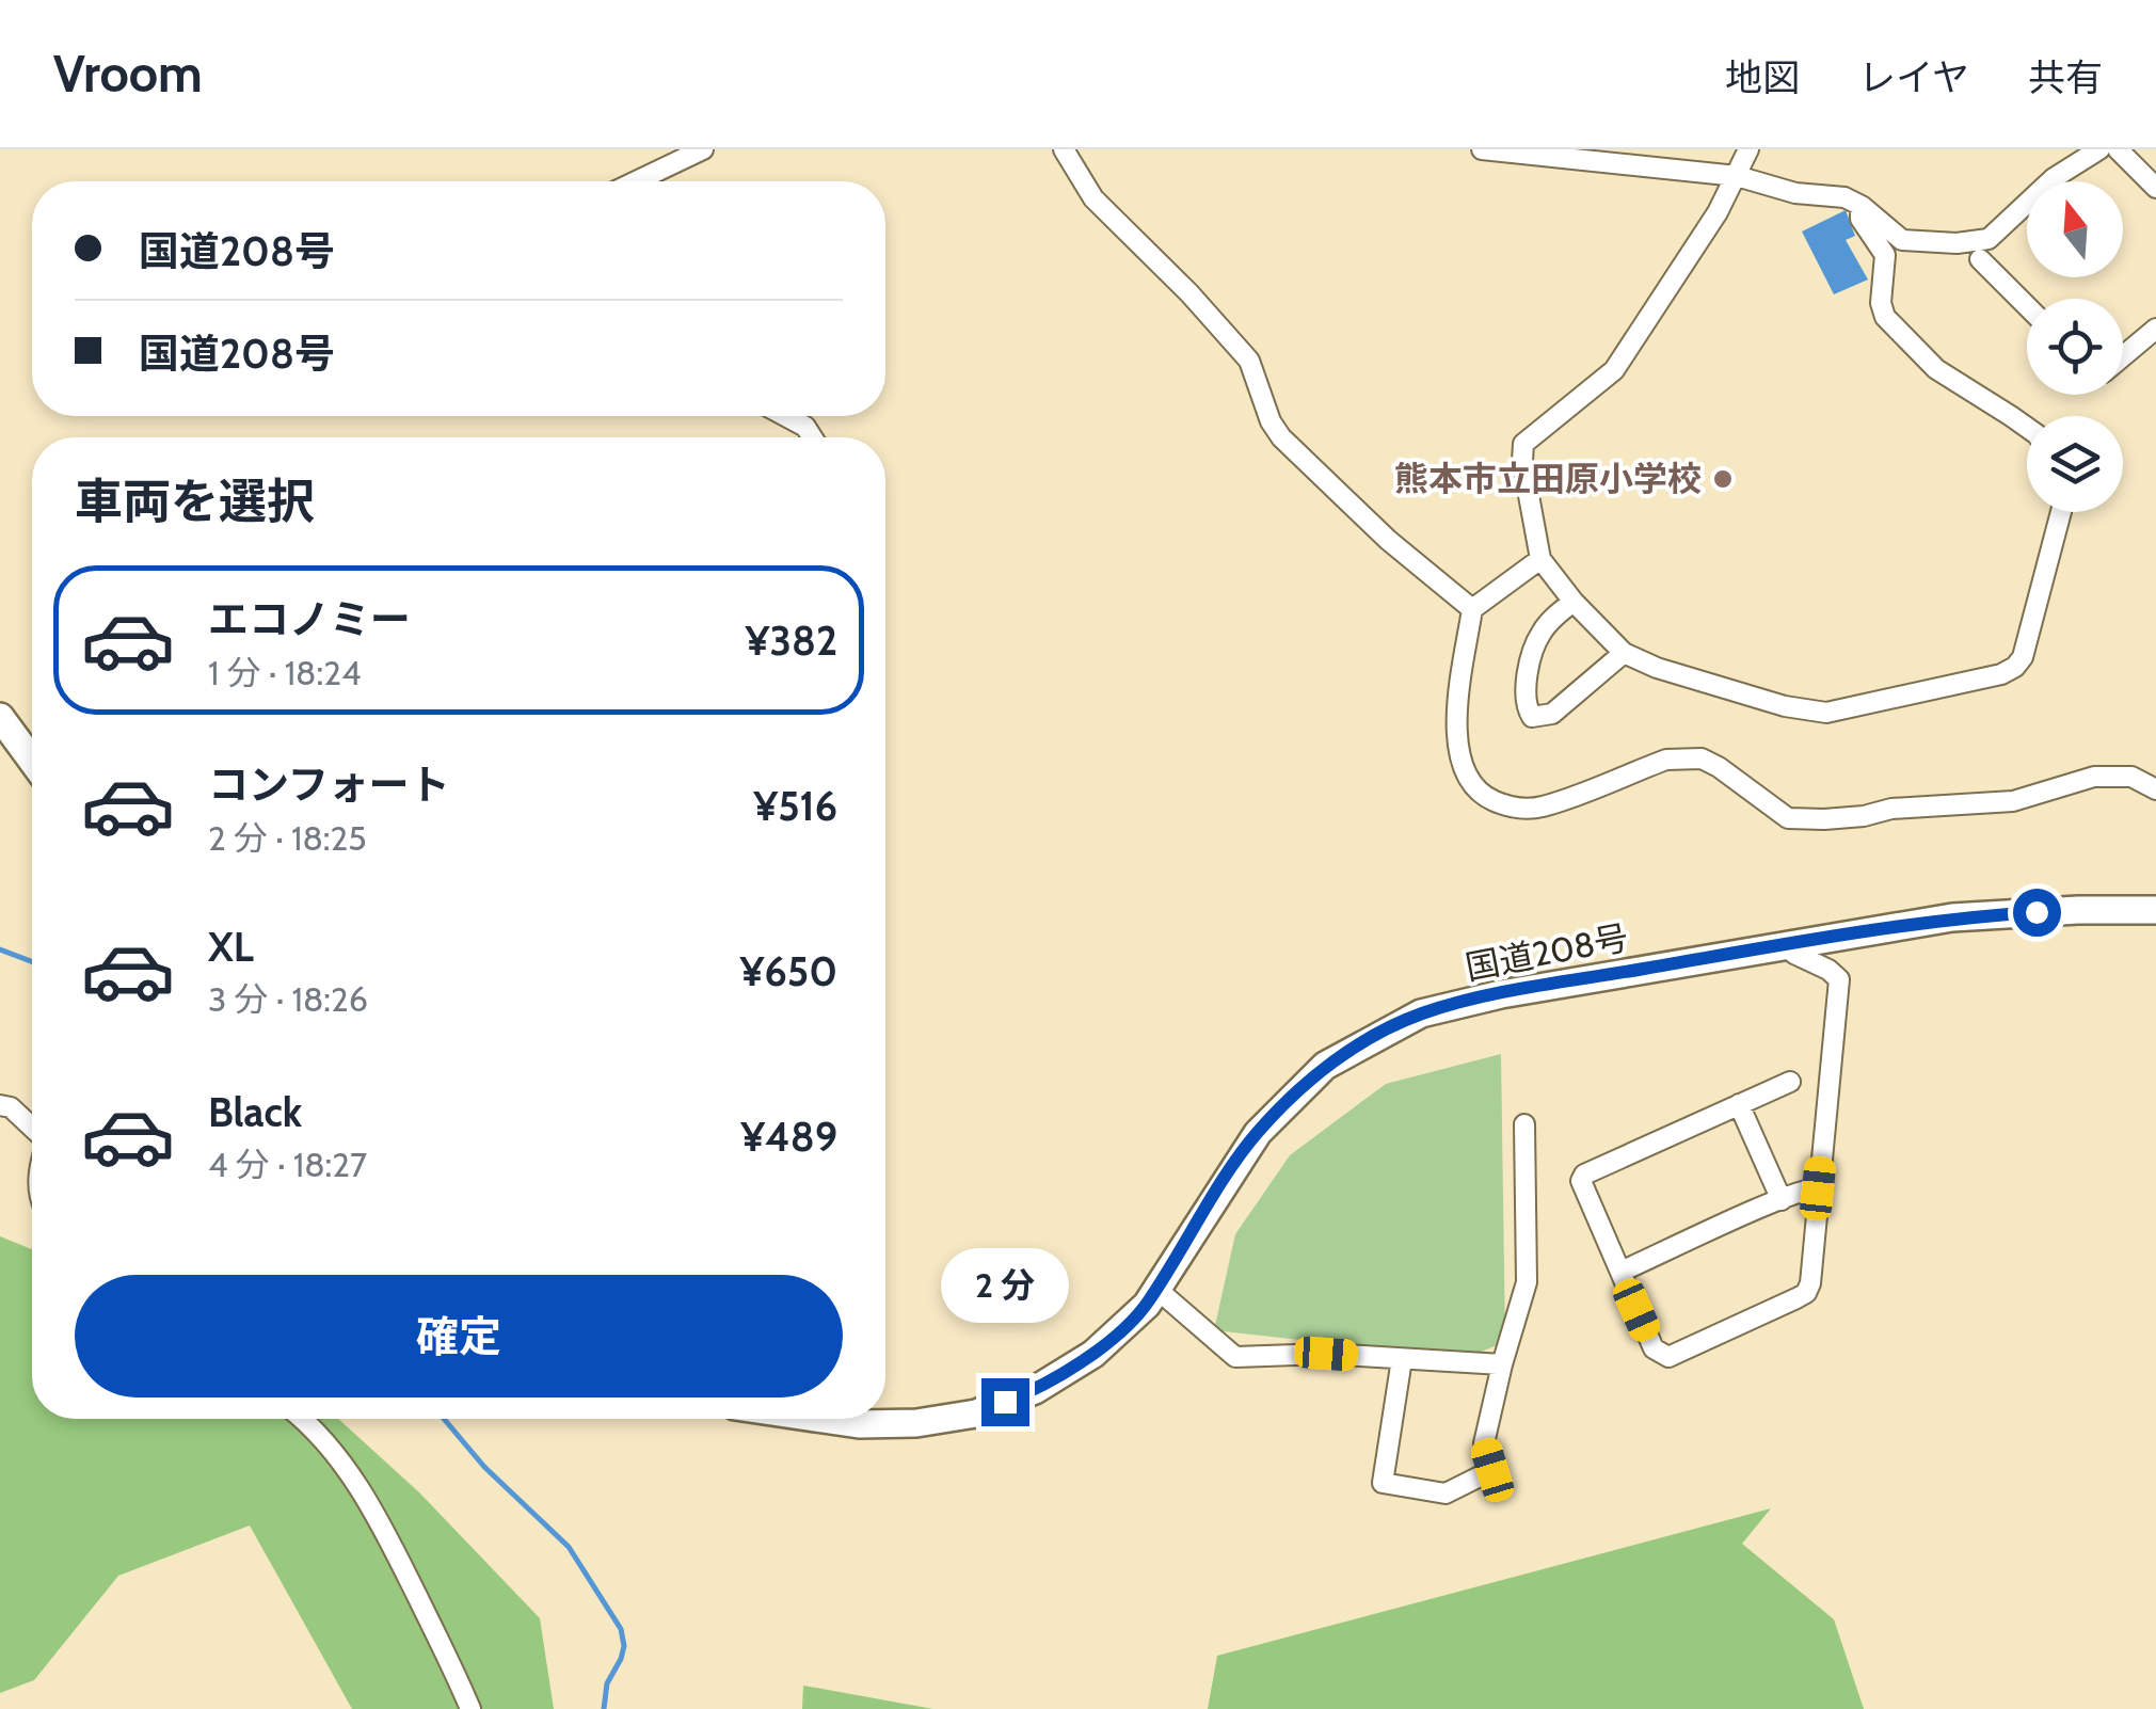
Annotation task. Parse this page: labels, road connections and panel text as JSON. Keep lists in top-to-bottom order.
{
  "streets": {
    "highway": ["国道208号"]
  },
  "places": ["熊本市立田原小学校"],
  "north": "top",
  "page": {
    "header": "Vroom",
    "nav": ["地図", "レイヤ", "共有"],
    "banner": ["国道208号", "国道208号"],
    "heading": "車両を選択",
    "list": [
      {
        "name": "エコノミー",
        "note": "1 分 · 18:24",
        "value": "¥382"
      },
      {
        "name": "コンフォート",
        "note": "2 分 · 18:25",
        "value": "¥516"
      },
      {
        "name": "XL",
        "note": "3 分 · 18:26",
        "value": "¥650"
      },
      {
        "name": "Black",
        "note": "4 分 · 18:27",
        "value": "¥489"
      }
    ],
    "bubble": "2 分",
    "buttons": "確定"
  }
}
